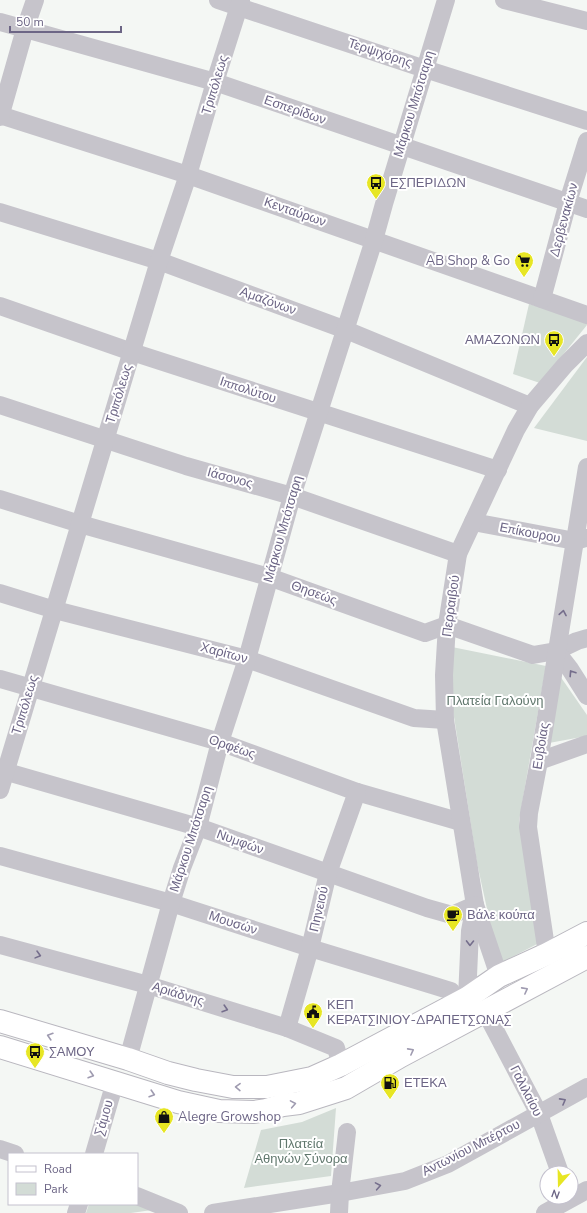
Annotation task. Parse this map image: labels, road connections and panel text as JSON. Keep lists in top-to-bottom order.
{
  "streets": {
    "street": [
      "Τερψιχόρης",
      "Τριπόλεως",
      "Μάρκου Μπότσαρη",
      "Εσπερίδων",
      "Κενταύρων",
      "Δερβενακίων",
      "Αμαζόνων",
      "Ιππολύτου",
      "Ιάσονος",
      "Επίκουρου",
      "Θησεώς",
      "Περραιβού",
      "Χαρίτων",
      "Ευβοίας",
      "Ορφέως",
      "Νυμφών",
      "Πηνειού",
      "Μουσών",
      "Αριάδνης",
      "Γαλιλαίου",
      "Σάμου",
      "Αντωνίου Μπέρτου"
    ]
  },
  "crossings": [
    ["Τερψιχόρης", "Τριπόλεως"],
    ["Τερψιχόρης", "Μάρκου Μπότσαρη"],
    ["Τριπόλεως", "Εσπερίδων"],
    ["Τριπόλεως", "Κενταύρων"],
    ["Τριπόλεως", "Αμαζόνων"],
    ["Τριπόλεως", "Ιππολύτου"],
    ["Τριπόλεως", "Ιάσονος"],
    ["Τριπόλεως", "Θησεώς"],
    ["Τριπόλεως", "Χαρίτων"],
    ["Τριπόλεως", "Ορφέως"],
    ["Τριπόλεως", "Νυμφών"],
    ["Μάρκου Μπότσαρη", "Εσπερίδων"],
    ["Μάρκου Μπότσαρη", "Κενταύρων"],
    ["Μάρκου Μπότσαρη", "Αμαζόνων"],
    ["Μάρκου Μπότσαρη", "Ιππολύτου"],
    ["Μάρκου Μπότσαρη", "Ιάσονος"],
    ["Μάρκου Μπότσαρη", "Θησεώς"],
    ["Μάρκου Μπότσαρη", "Χαρίτων"],
    ["Μάρκου Μπότσαρη", "Ορφέως"],
    ["Μάρκου Μπότσαρη", "Νυμφών"],
    ["Μάρκου Μπότσαρη", "Μουσών"],
    ["Μάρκου Μπότσαρη", "Αριάδνης"],
    ["Εσπερίδων", "Δερβενακίων"],
    ["Κενταύρων", "Δερβενακίων"],
    ["Αμαζόνων", "Περραιβού"],
    ["Ιππολύτου", "Περραιβού"],
    ["Ιάσονος", "Περραιβού"],
    ["Επίκουρου", "Περραιβού"],
    ["Επίκουρου", "Ευβοίας"],
    ["Θησεώς", "Περραιβού"],
    ["Περραιβού", "Χαρίτων"],
    ["Περραιβού", "Ορφέως"],
    ["Περραιβού", "Νυμφών"],
    ["Περραιβού", "Μουσών"],
    ["Ορφέως", "Πηνειού"],
    ["Νυμφών", "Πηνειού"],
    ["Πηνειού", "Μουσών"],
    ["Πηνειού", "Αριάδνης"],
    ["Γαλιλαίου", "Αντωνίου Μπέρτου"]
  ],
  "one_way": ["Αριάδνης", "Αντωνίου Μπέρτου"],
  "parks": ["Πλατεία Γαλούνη", "Πλατεία Αθηνών Σύνορα"],
  "places": {
    "bus stop": ["ΕΣΠΕΡΙΔΩΝ", "ΑΜΑΖΩΝΩΝ", "ΣΑΜΟΥ"],
    "supermarket": ["AB Shop & Go"],
    "cafe": ["Βάλε κούπα"],
    "public building": ["ΚΕΠ ΚΕΡΑΤΣΙΝΙΟΥ-ΔΡΑΠΕΤΣΩΝΑΣ"],
    "fuel station": ["ΕΤΕΚΑ"],
    "shop": ["Alegre Growshop"]
  },
  "legend": ["Road", "Park"],
  "scale_bar": "50 m",
  "north": "bottom"
}
